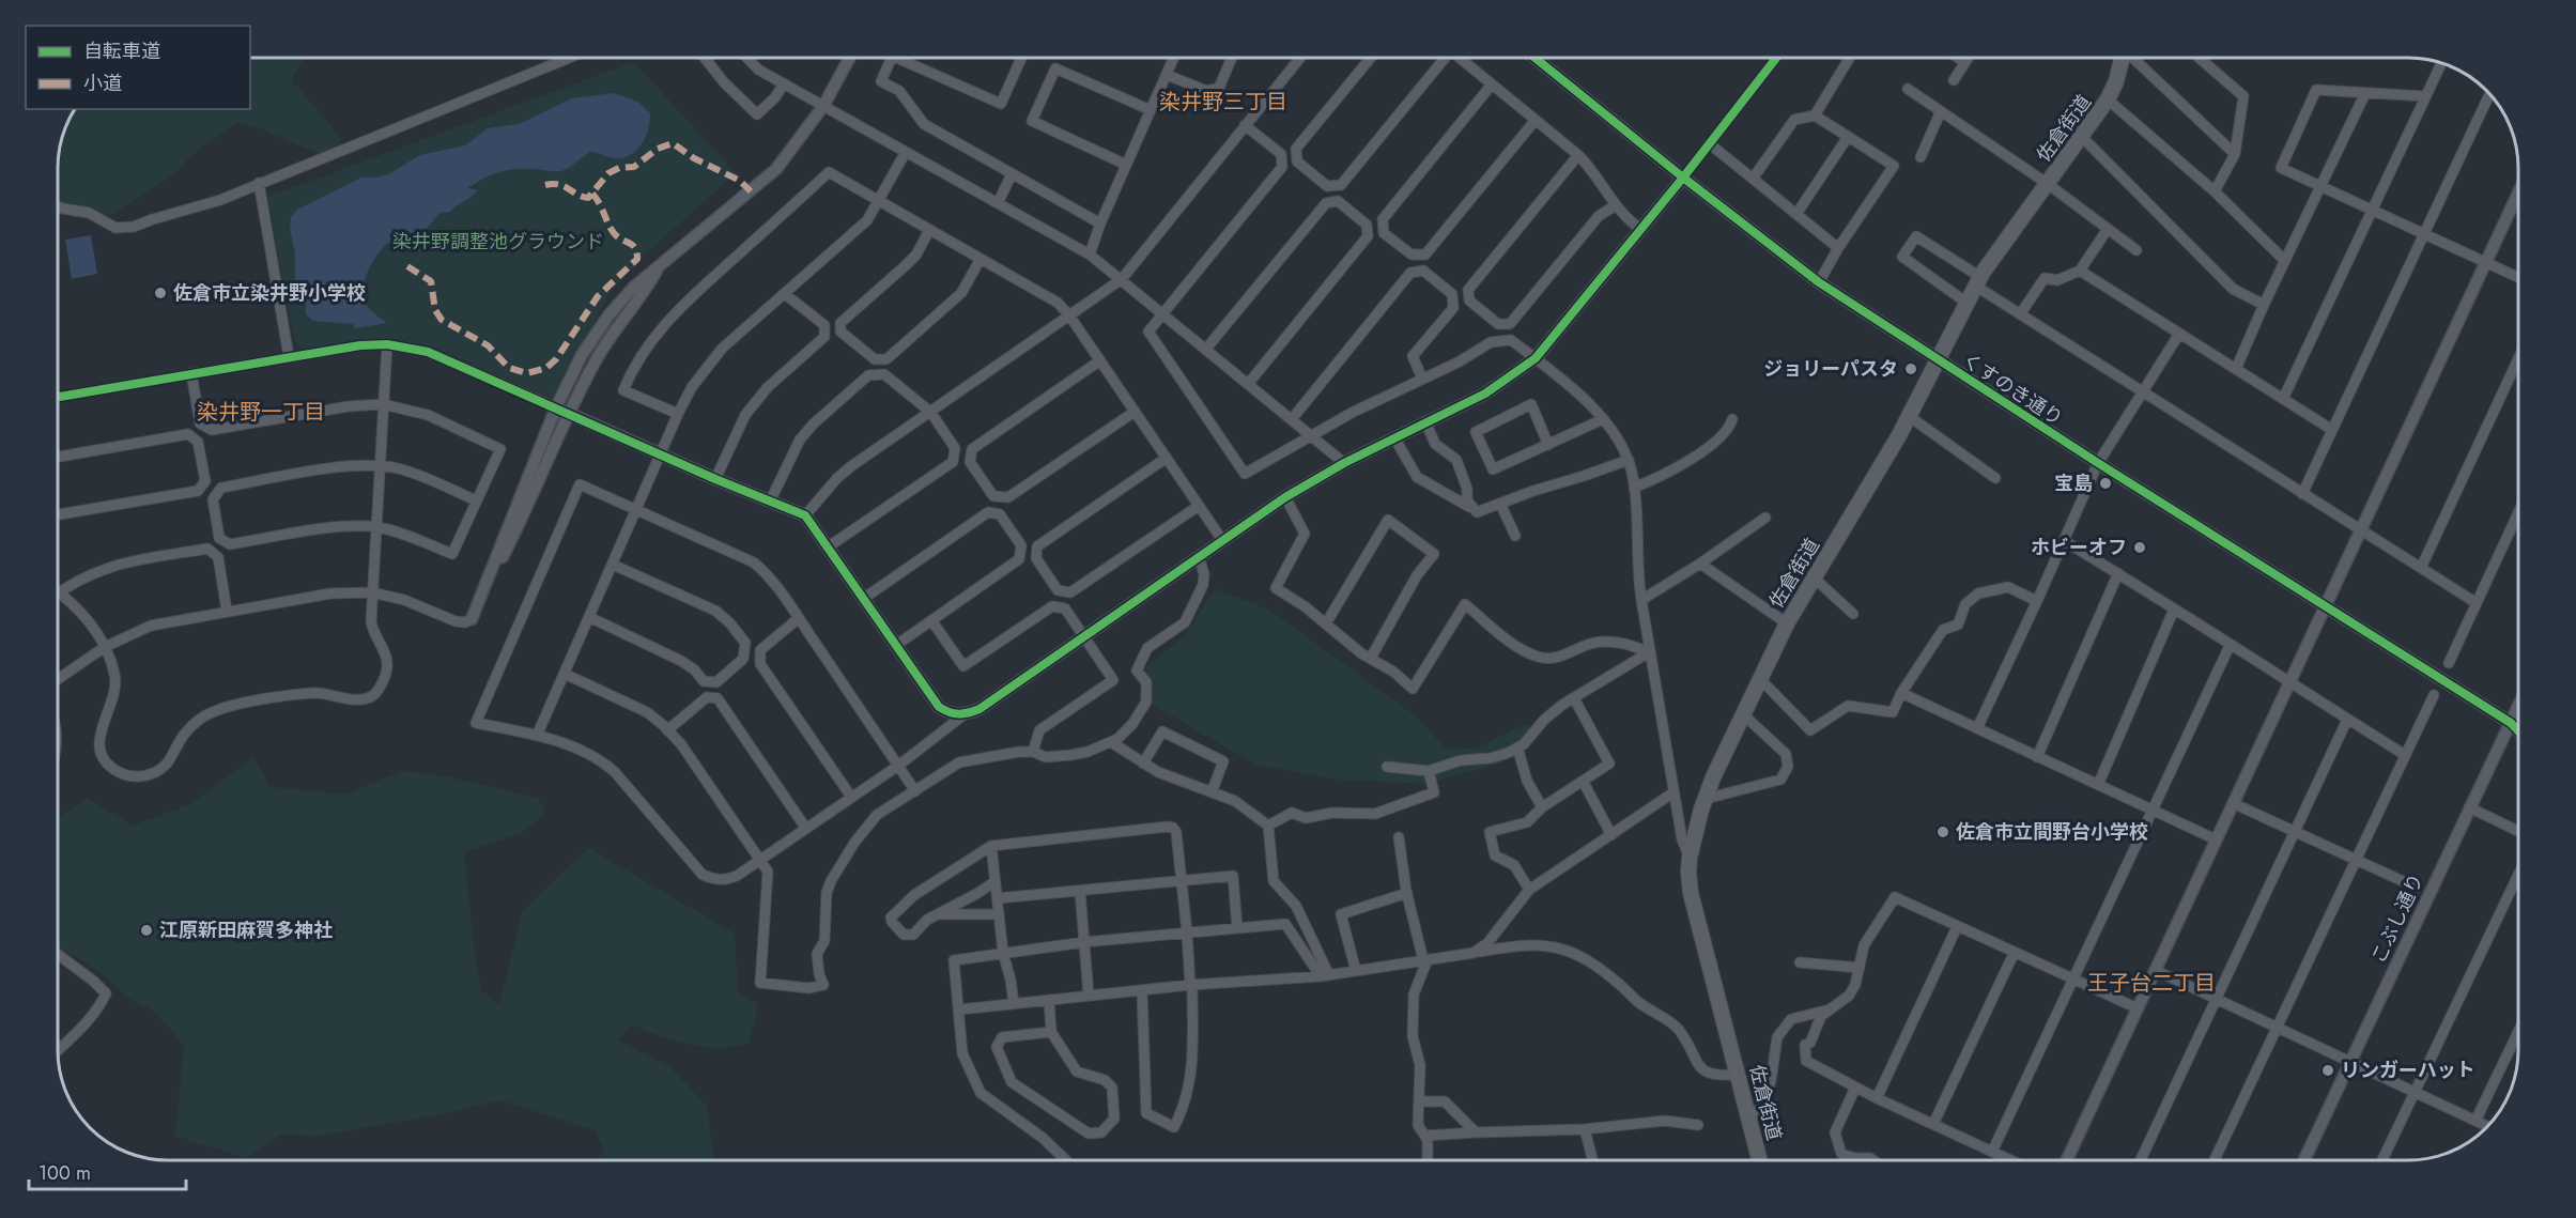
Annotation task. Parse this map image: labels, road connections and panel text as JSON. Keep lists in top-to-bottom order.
{
  "streets": {
    "main road": ["佐倉街道"],
    "street": ["くすのき通り", "こぶし通り"]
  },
  "crossings": [
    ["佐倉街道", "くすのき通り"],
    ["くすのき通り", "こぶし通り"]
  ],
  "districts": ["染井野三丁目", "染井野一丁目", "王子台二丁目"],
  "parks": ["染井野調整池グラウンド"],
  "places": [
    "佐倉市立染井野小学校",
    "ジョリーパスタ",
    "宝島",
    "ホビーオフ",
    "佐倉市立間野台小学校",
    "江原新田麻賀多神社",
    "リンガーハット"
  ],
  "legend": ["自転車道", "小道"],
  "scale_bar": "100 m"
}
